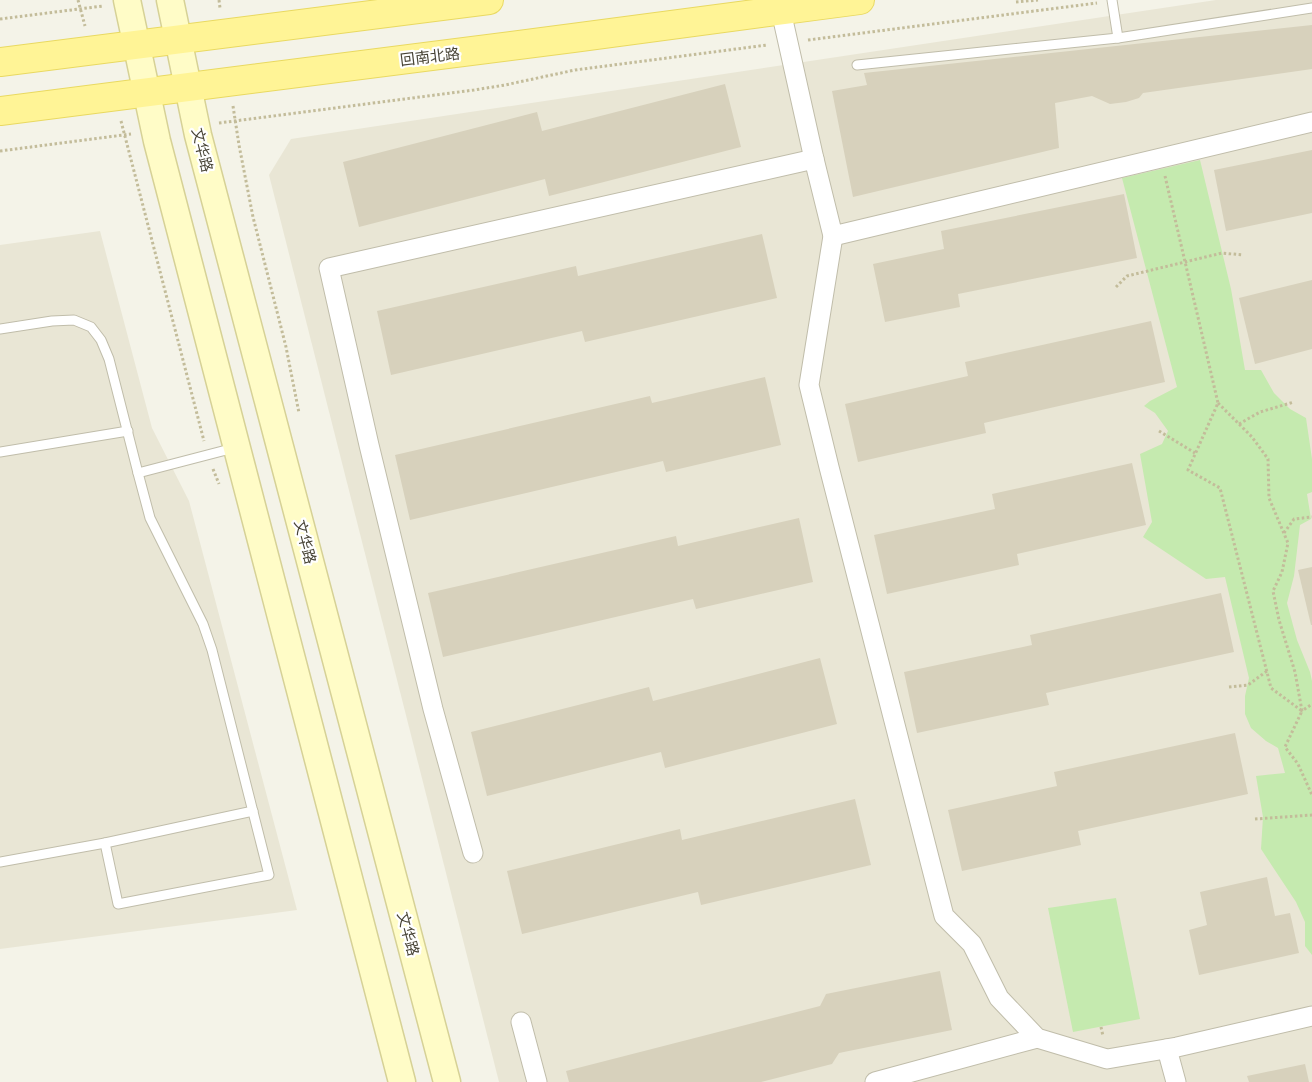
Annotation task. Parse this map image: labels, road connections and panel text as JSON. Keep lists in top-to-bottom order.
{
  "streets": {
    "main road": ["回南北路"],
    "street": ["文华路"]
  },
  "crossings": [
    ["回南北路", "文华路"]
  ]
}
